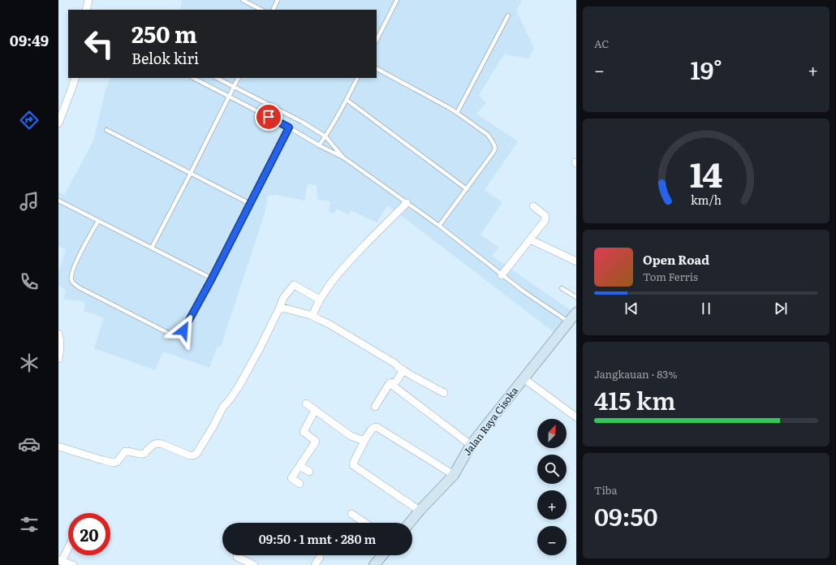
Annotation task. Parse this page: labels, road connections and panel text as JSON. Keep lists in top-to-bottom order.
{
  "streets": {
    "street": ["Jalan Raya Cisoka"]
  },
  "north": "top right",
  "page": {
    "tabs": "09:49",
    "tile": [
      "AC",
      ["Jangkauan · 83%", "415 km"],
      ["Tiba", "09:50"]
    ],
    "turn": ["250 m", "Belok kiri"],
    "heat": ["−", "19°", "+"],
    "song": ["Open Road", "Tom Ferris"],
    "map_buttons": ["+", "−"],
    "limit": "20",
    "trip": "09:50 · 1 mnt · 280 m",
    "gauge": ["14", "km/h"]
  }
}
